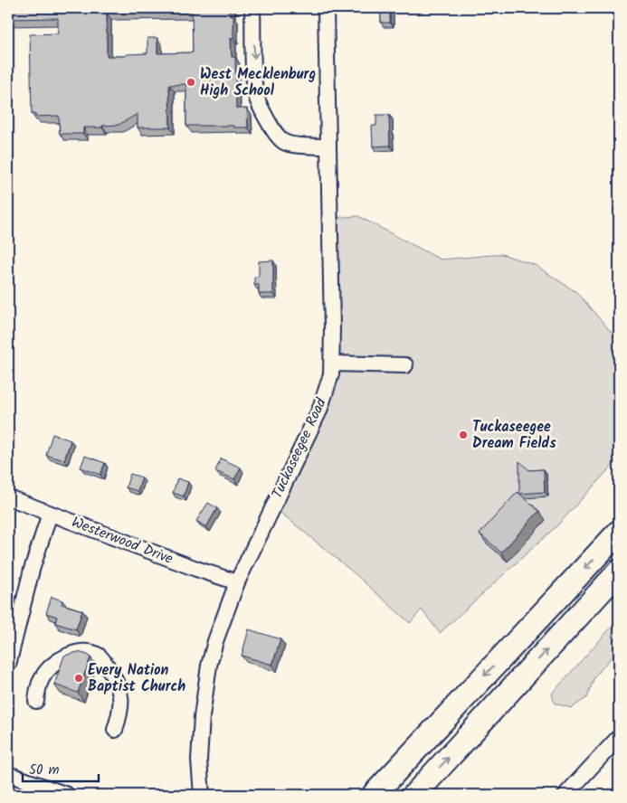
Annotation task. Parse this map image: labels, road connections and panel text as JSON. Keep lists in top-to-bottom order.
{
  "streets": {
    "street": ["Tuckaseegee Road", "Westerwood Drive"]
  },
  "crossings": [
    ["Tuckaseegee Road", "Westerwood Drive"]
  ],
  "places": ["West Mecklenburg High School", "Tuckaseegee Dream Fields", "Every Nation Baptist Church"],
  "scale_bar": "50 m"
}
